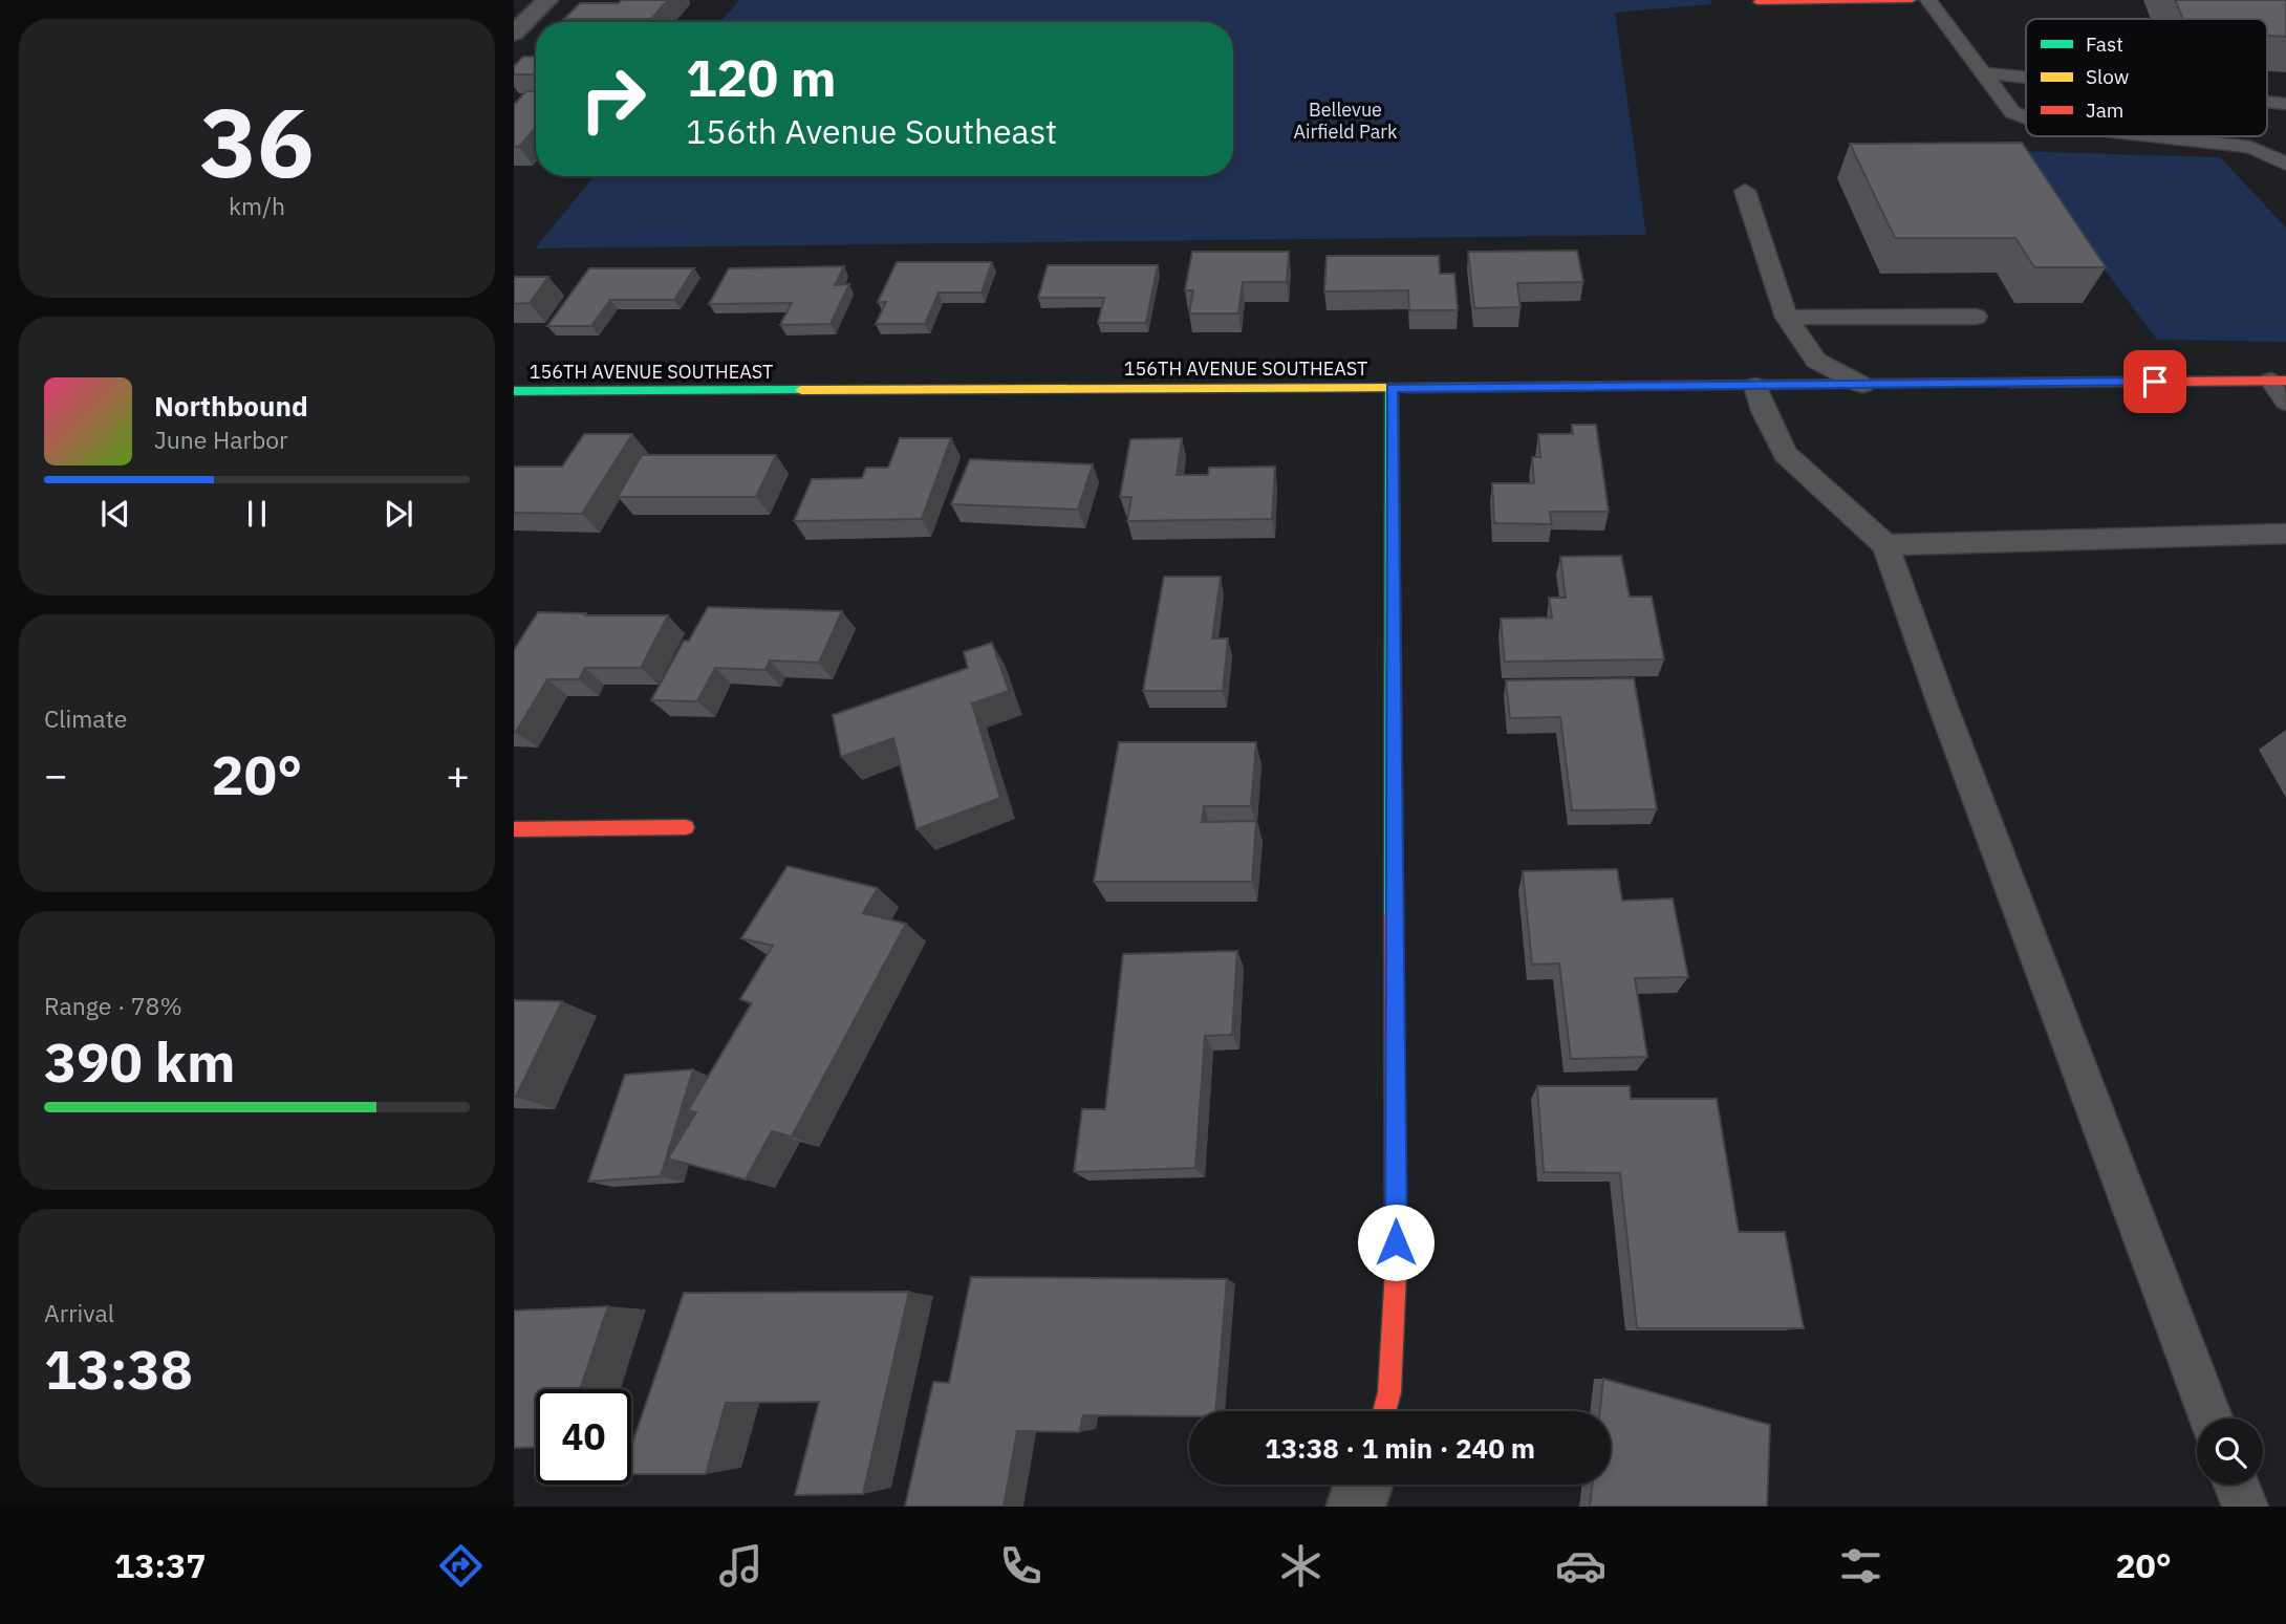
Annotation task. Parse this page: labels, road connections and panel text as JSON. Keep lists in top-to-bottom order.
{
  "streets": {
    "street": ["156TH AVENUE SOUTHEAST"]
  },
  "parks": ["Bellevue Airfield Park"],
  "legend": ["Fast", "Slow", "Jam"],
  "page": {
    "tile": [
      ["36", "km/h"],
      "Climate",
      ["Range · 78%", "390 km"],
      ["Arrival", "13:38"]
    ],
    "turn": ["120 m", "156th Avenue Southeast"],
    "song": ["Northbound", "June Harbor"],
    "heat": ["−", "20°", "+"],
    "limit": "40",
    "trip": "13:38 · 1 min · 240 m",
    "tabs": ["13:37", "20°"]
  }
}
